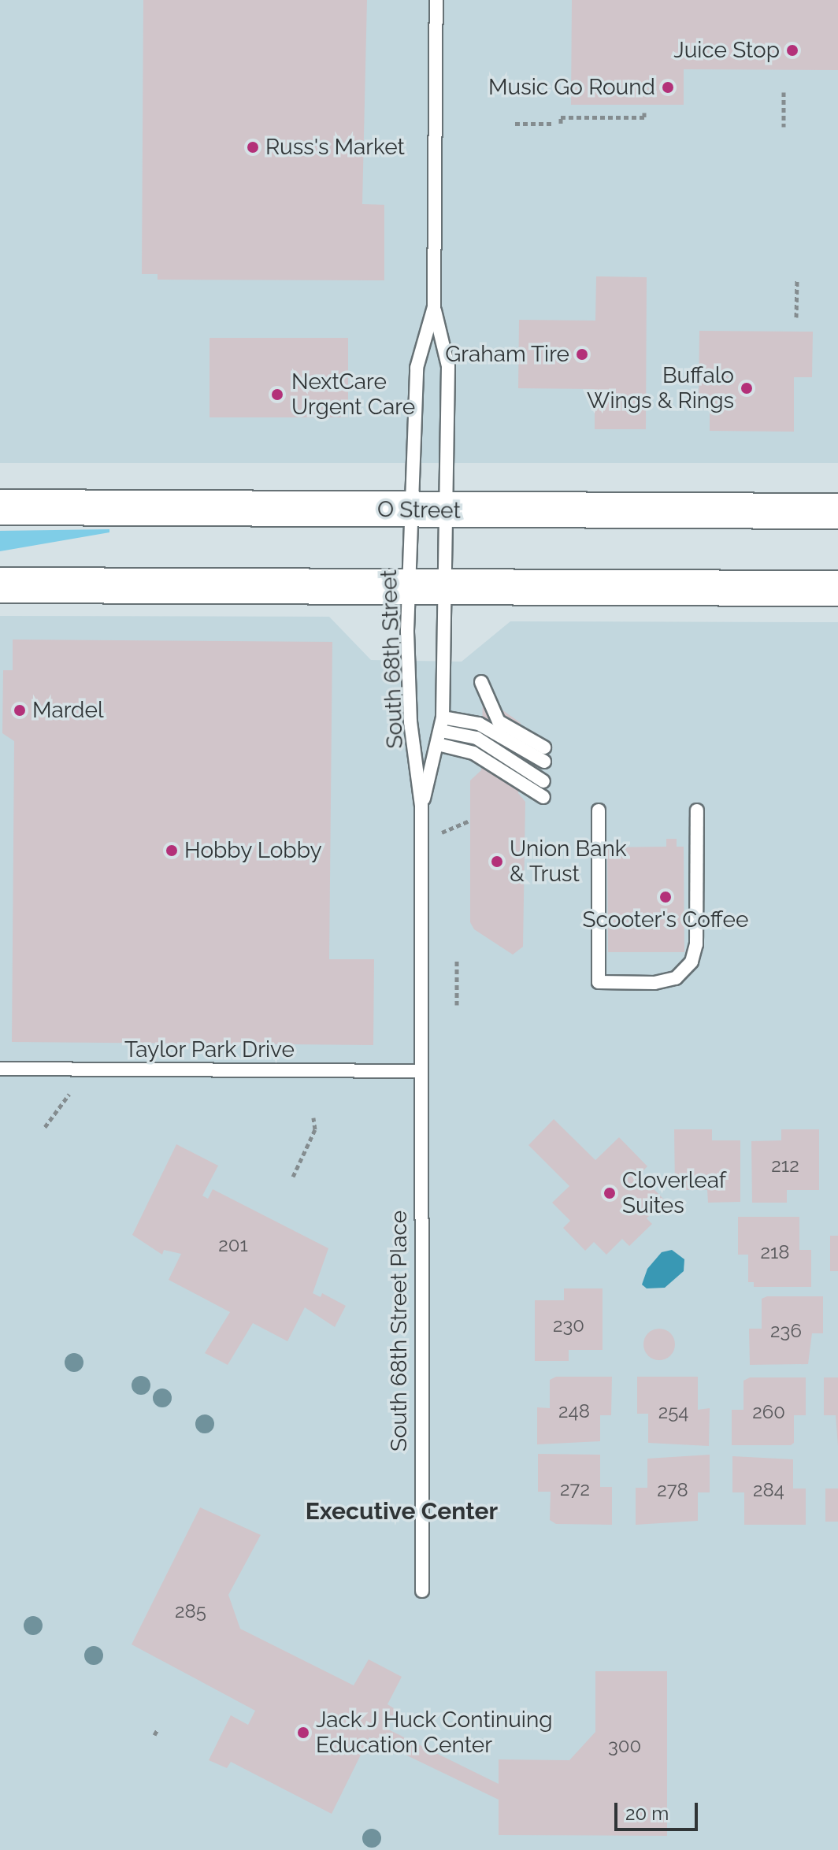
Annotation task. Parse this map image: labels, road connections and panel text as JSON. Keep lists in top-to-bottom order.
{
  "streets": {
    "main road": ["O Street"],
    "lane": ["South 68th Street", "Taylor Park Drive", "South 68th Street Place"]
  },
  "crossings": [
    ["O Street", "South 68th Street"],
    ["South 68th Street", "Taylor Park Drive"],
    ["South 68th Street", "South 68th Street Place"],
    ["Taylor Park Drive", "South 68th Street Place"]
  ],
  "districts": ["Executive Center"],
  "places": [
    "Juice Stop",
    "Music Go Round",
    "Russ's Market",
    "Graham Tire",
    "Buffalo Wings & Rings",
    "NextCare Urgent Care",
    "Mardel",
    "Hobby Lobby",
    "Union Bank & Trust",
    "Scooter's Coffee",
    "Cloverleaf Suites",
    "Jack J Huck Continuing Education Center"
  ],
  "house_numbers": [
    "212",
    "201",
    "218",
    "230",
    "236",
    "248",
    "254",
    "260",
    "272",
    "278",
    "284",
    "285",
    "300"
  ],
  "scale_bar": "20 m"
}
